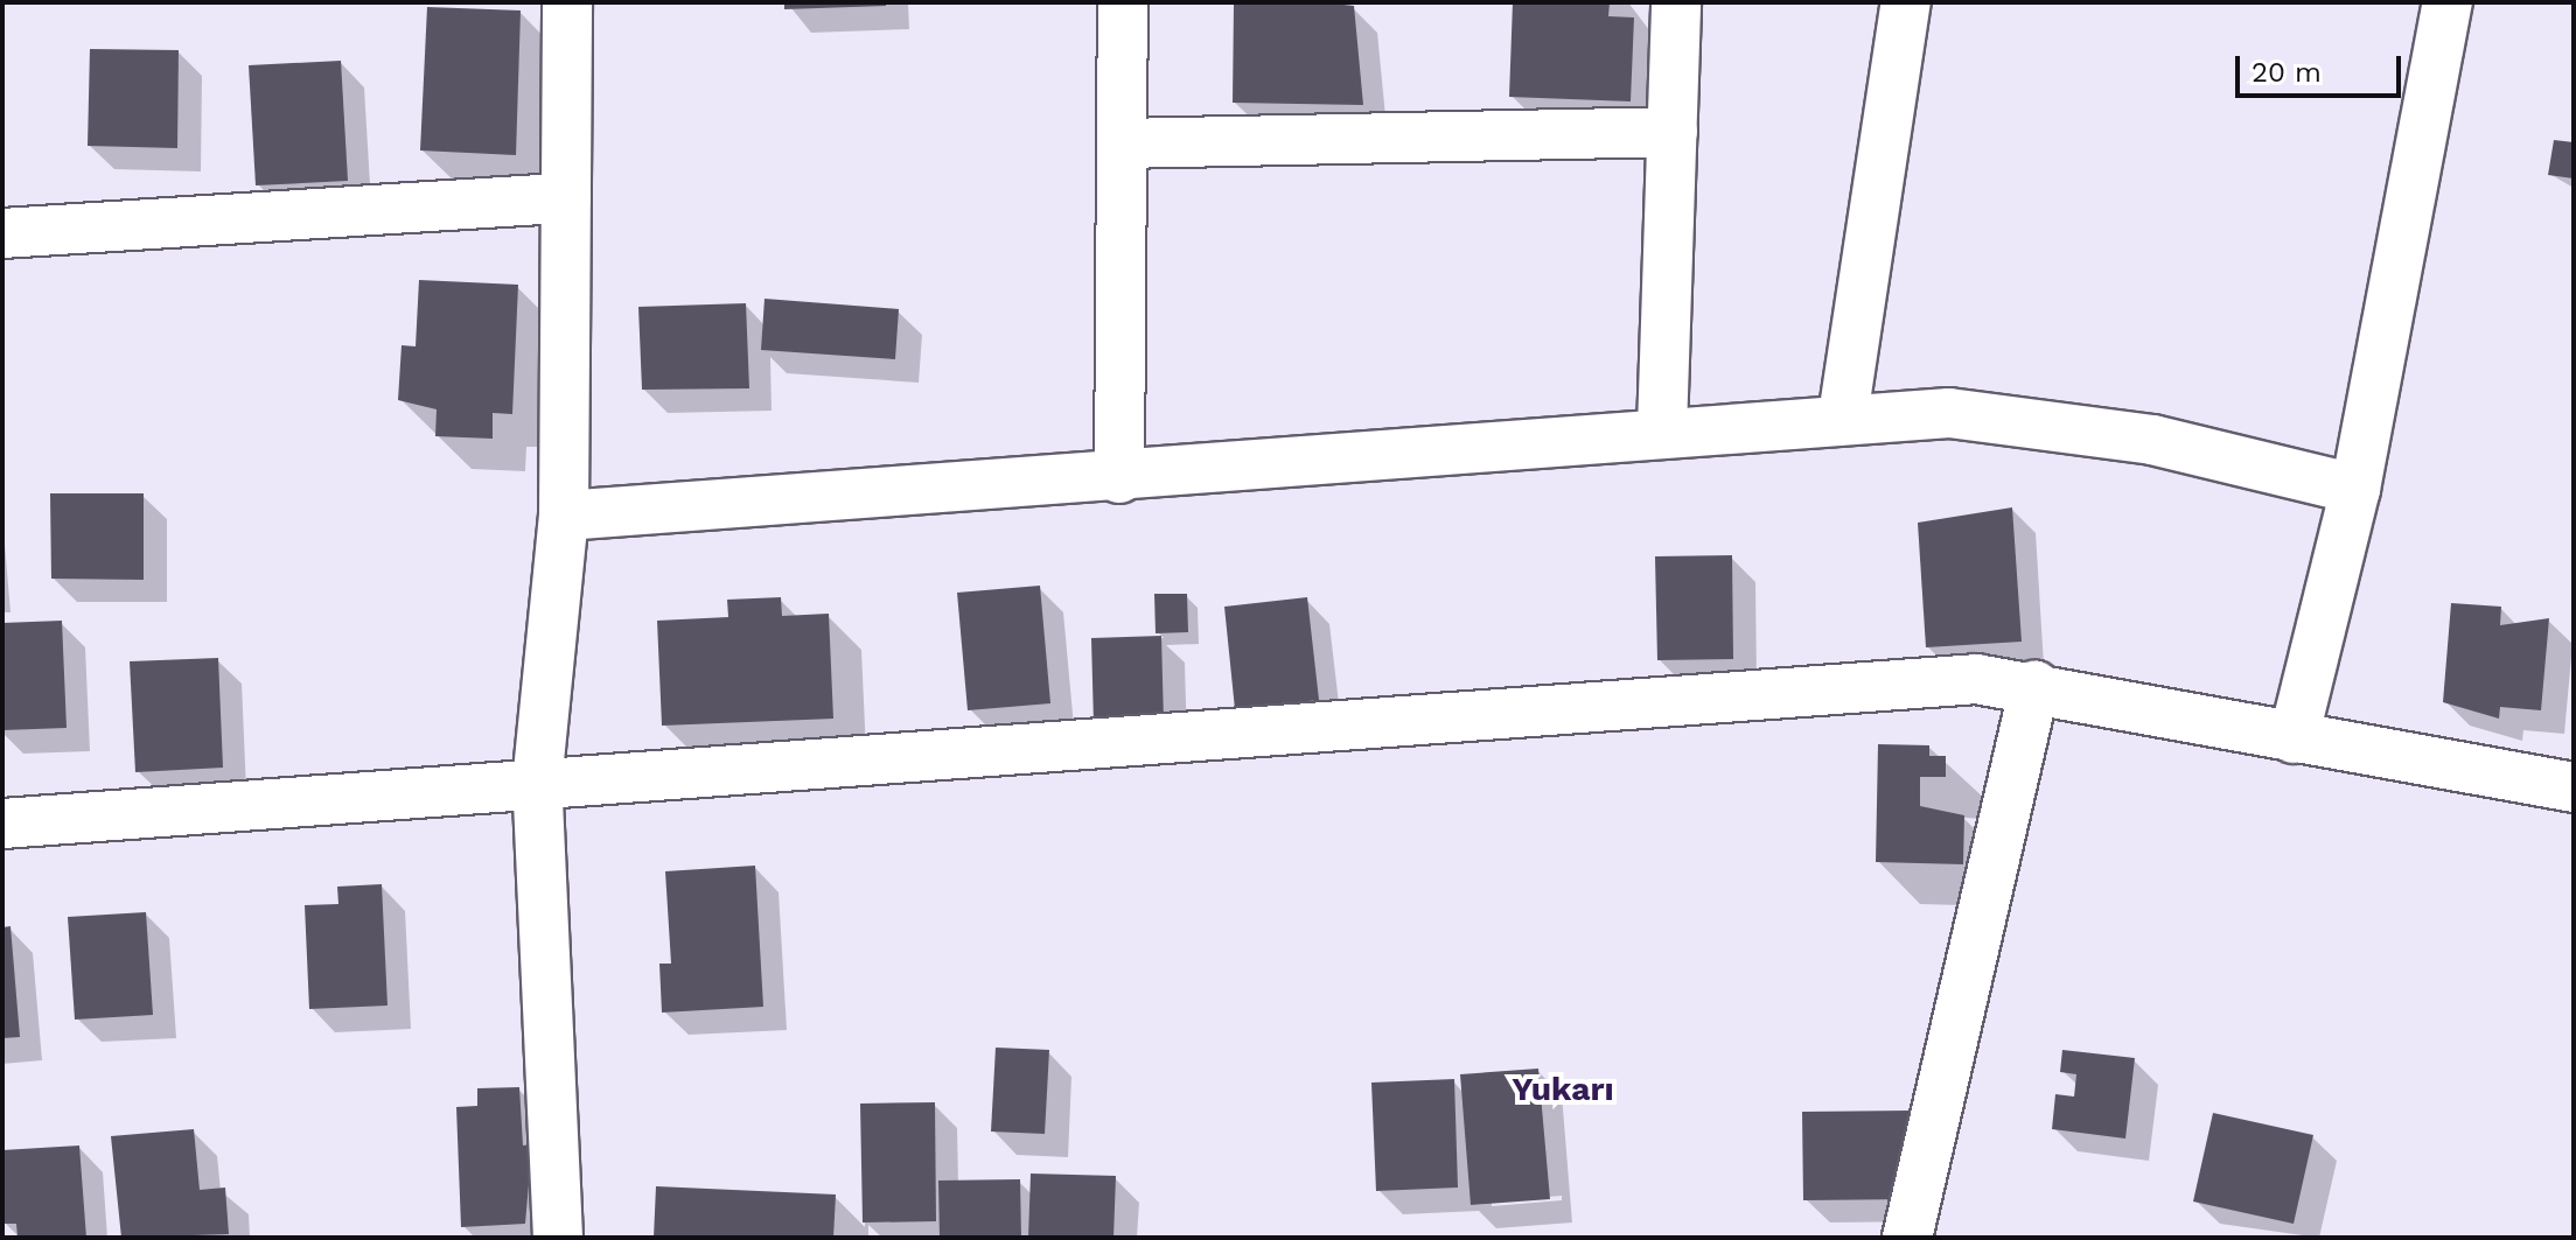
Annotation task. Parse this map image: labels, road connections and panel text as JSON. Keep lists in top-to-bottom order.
{
  "districts": ["Yukarı"],
  "scale_bar": "20 m"
}
